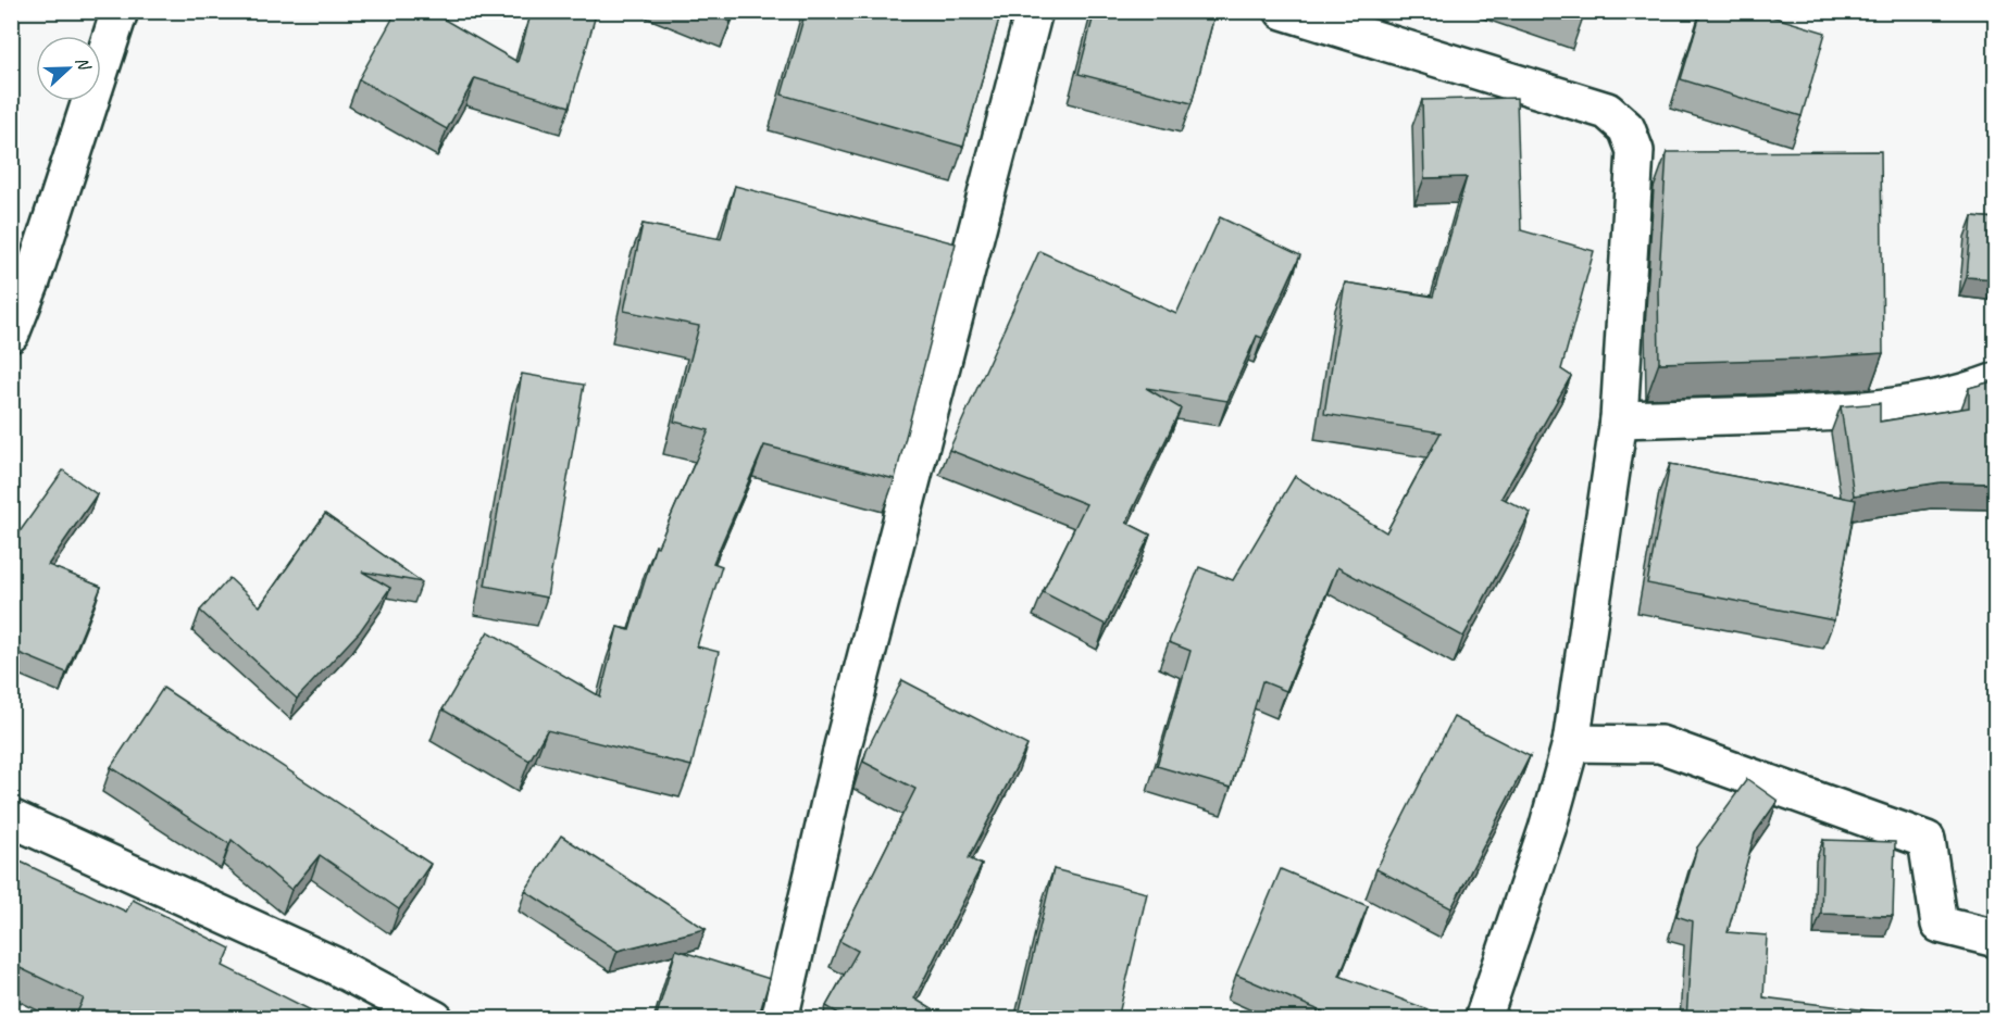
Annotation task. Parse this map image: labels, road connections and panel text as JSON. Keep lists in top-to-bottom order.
{
  "north": "right"
}
